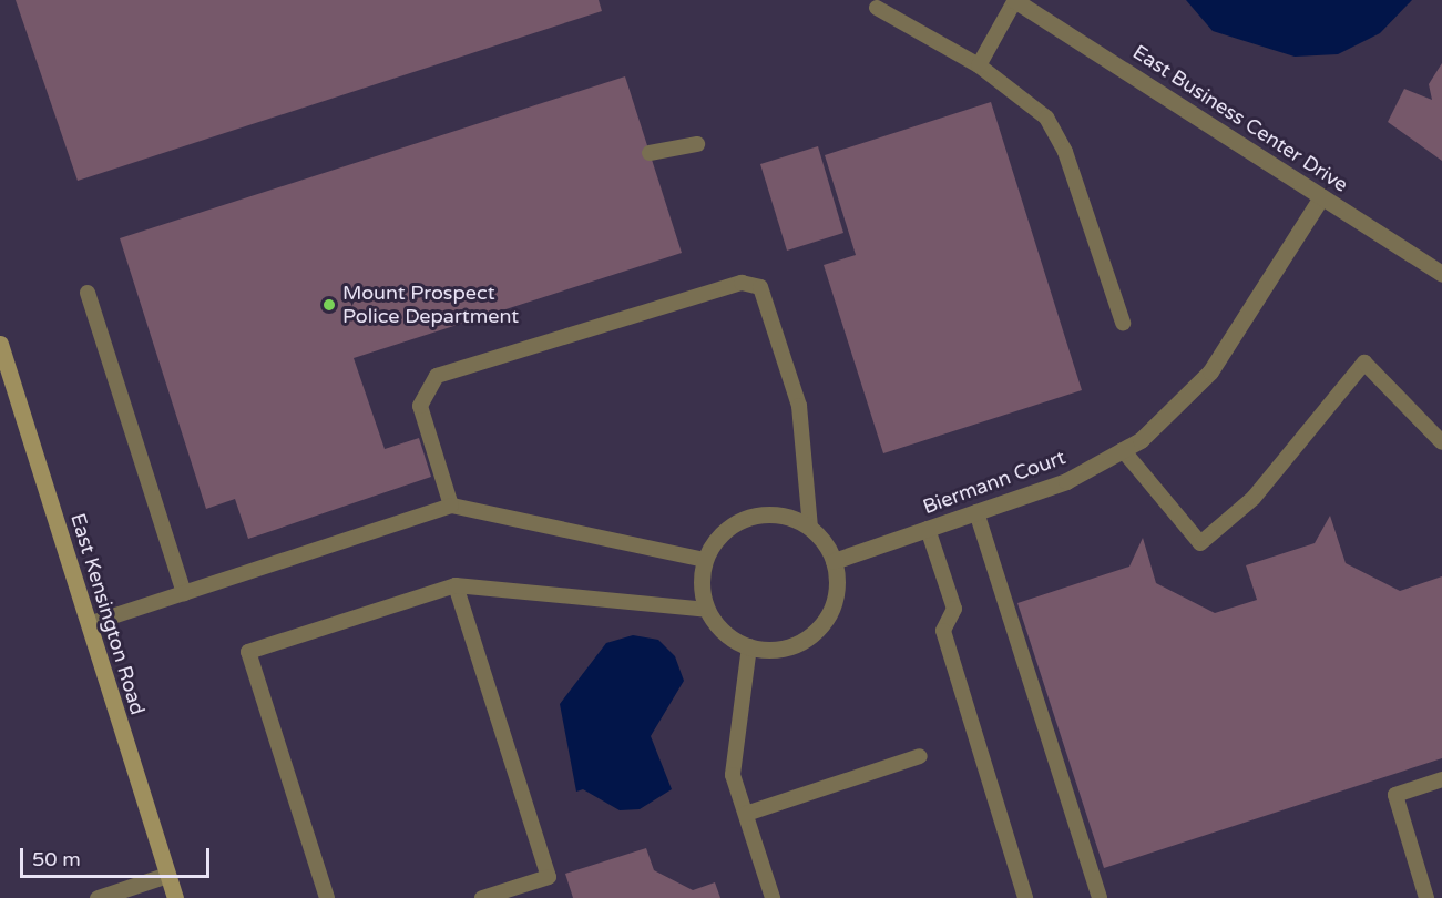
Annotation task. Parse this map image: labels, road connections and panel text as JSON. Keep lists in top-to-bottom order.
{
  "streets": {
    "main road": ["East Kensington Road"],
    "street": ["East Business Center Drive", "Biermann Court"]
  },
  "crossings": [
    ["East Business Center Drive", "Biermann Court"]
  ],
  "places": ["Mount Prospect Police Department"],
  "scale_bar": "50 m"
}
